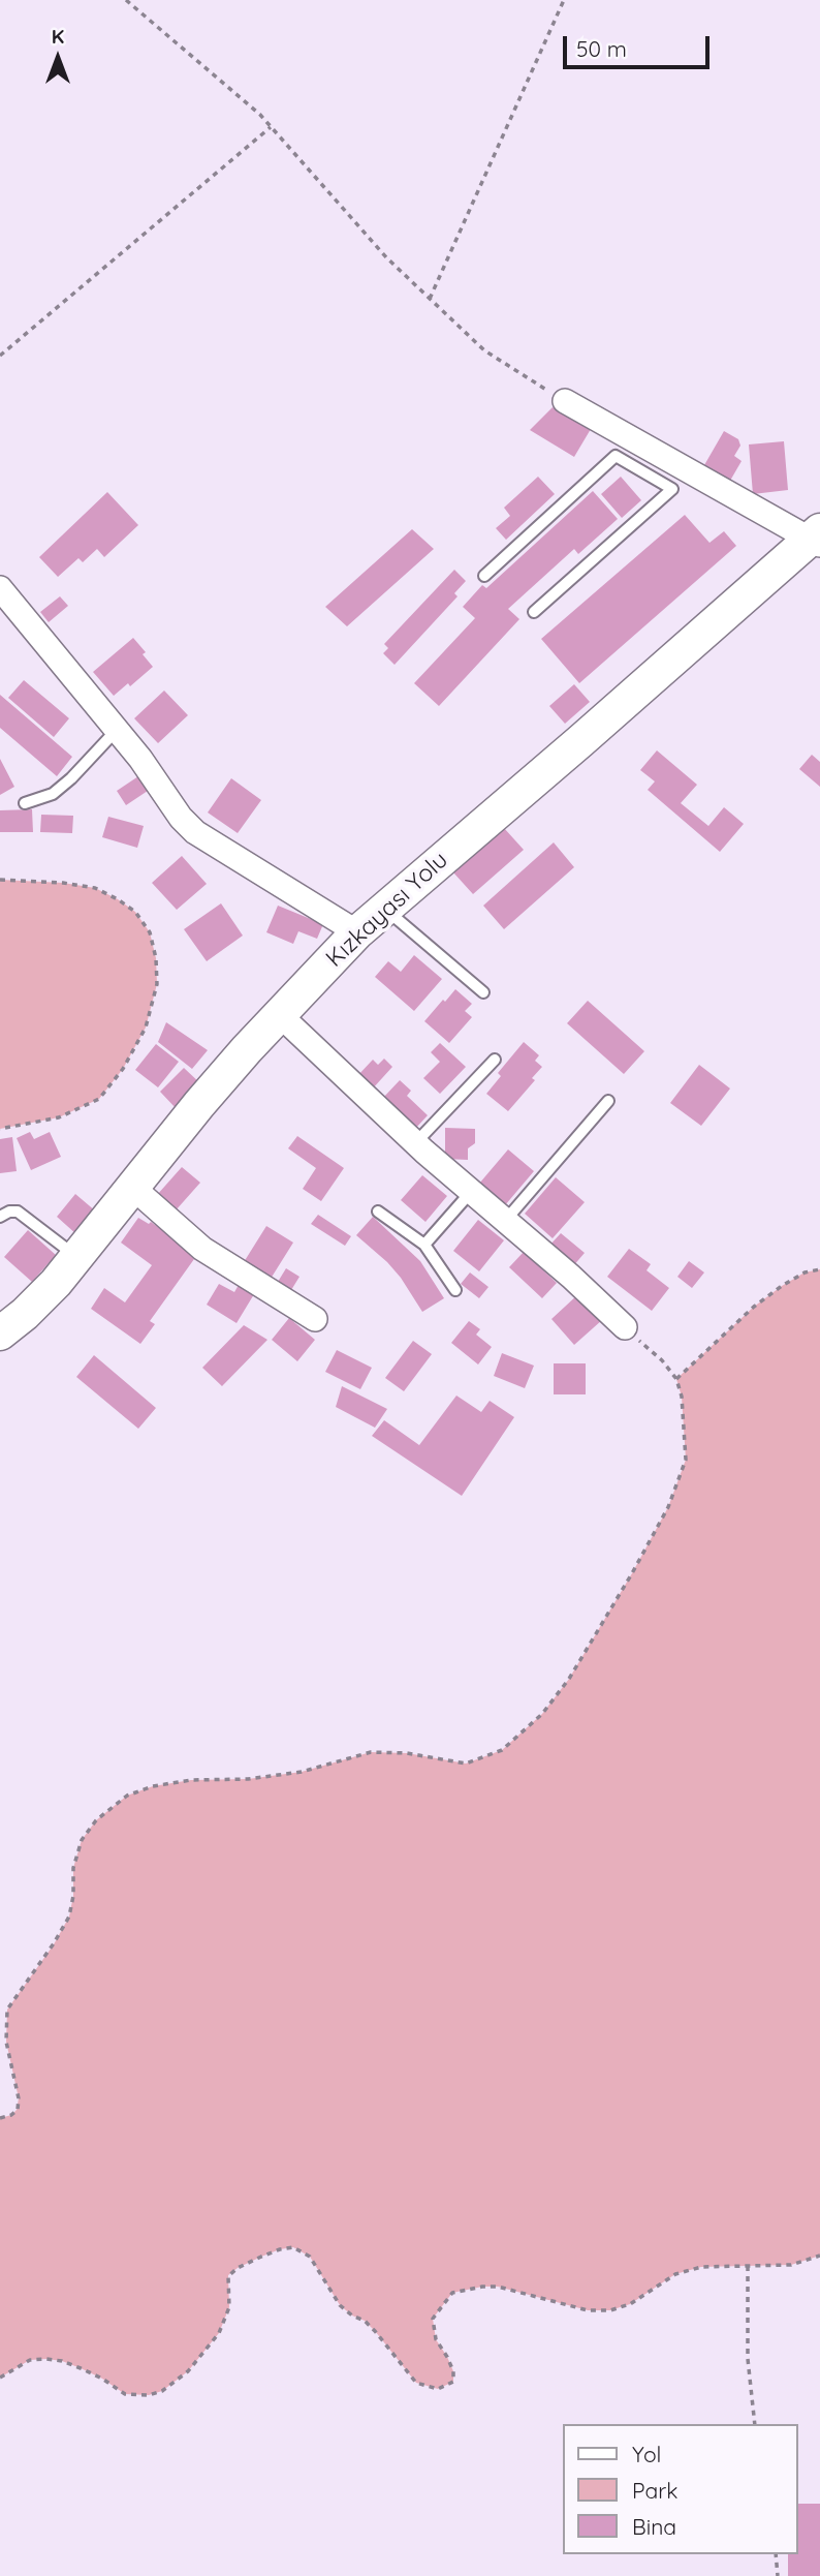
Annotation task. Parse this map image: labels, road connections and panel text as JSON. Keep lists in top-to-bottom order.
{
  "streets": {
    "street": ["Kızkayası Yolu"]
  },
  "legend": ["Yol", "Park", "Bina"],
  "scale_bar": "50 m",
  "north": "top"
}
